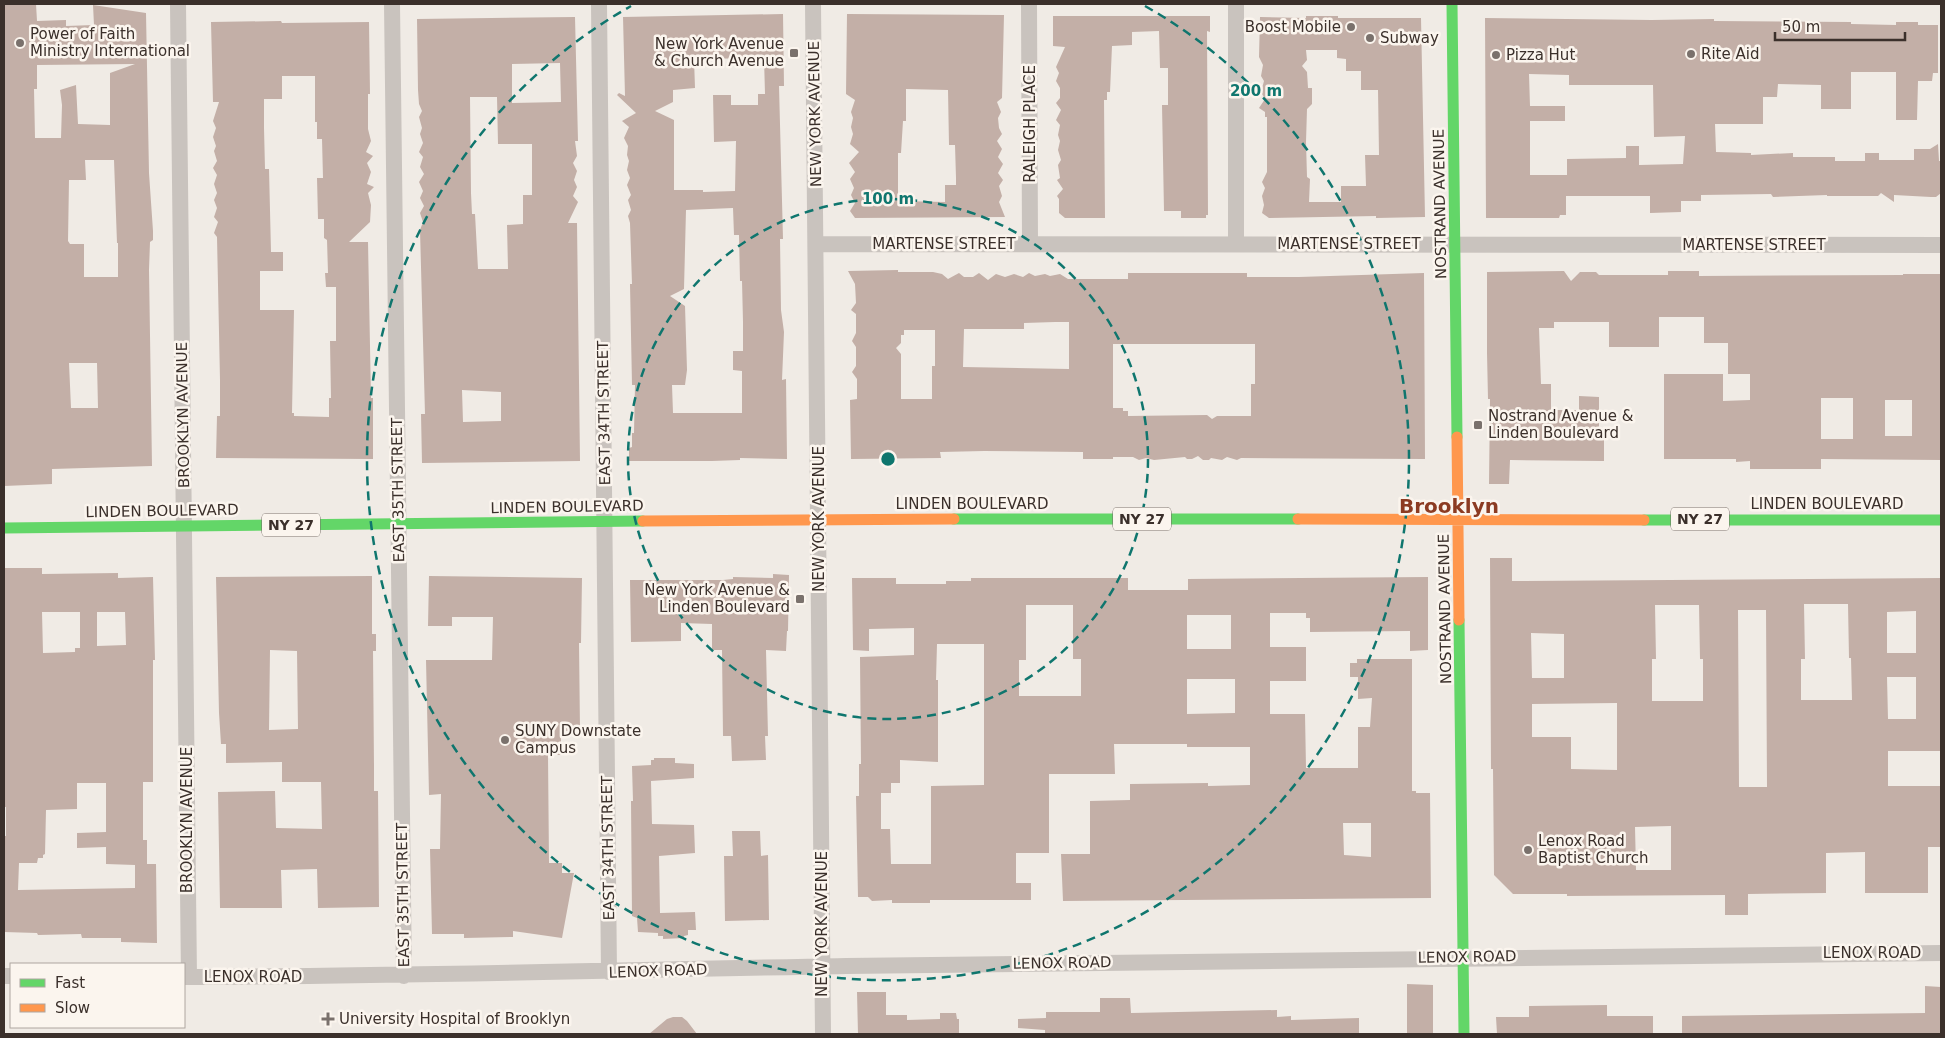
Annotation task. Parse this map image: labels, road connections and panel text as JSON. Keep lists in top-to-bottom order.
{
  "streets": {
    "main road": ["NOSTRAND AVENUE", "LINDEN BOULEVARD", "NY 27"],
    "street": [
      "NEW YORK AVENUE",
      "RALEIGH PLACE",
      "MARTENSE STREET",
      "EAST 34TH STREET",
      "BROOKLYN AVENUE",
      "EAST 35TH STREET",
      "LENOX ROAD"
    ]
  },
  "crossings": [
    ["NEW YORK AVENUE", "MARTENSE STREET"],
    ["NEW YORK AVENUE", "LINDEN BOULEVARD"],
    ["NEW YORK AVENUE", "LENOX ROAD"],
    ["RALEIGH PLACE", "MARTENSE STREET"],
    ["NOSTRAND AVENUE", "MARTENSE STREET"],
    ["NOSTRAND AVENUE", "LINDEN BOULEVARD"],
    ["NOSTRAND AVENUE", "LENOX ROAD"],
    ["EAST 34TH STREET", "LINDEN BOULEVARD"],
    ["EAST 34TH STREET", "LENOX ROAD"],
    ["BROOKLYN AVENUE", "LINDEN BOULEVARD"],
    ["BROOKLYN AVENUE", "LENOX ROAD"],
    ["EAST 35TH STREET", "LINDEN BOULEVARD"],
    ["EAST 35TH STREET", "LENOX ROAD"]
  ],
  "districts": ["Brooklyn"],
  "places": {
    "other": [
      "Boost Mobile",
      "Subway",
      "Power of Faith Ministry International",
      "Rite Aid",
      "Pizza Hut",
      "SUNY Downstate Campus",
      "Lenox Road Baptist Church"
    ],
    "transit": ["New York Avenue & Church Avenue", "Nostrand Avenue & Linden Boulevard", "New York Avenue & Linden Boulevard"],
    "health": ["University Hospital of Brooklyn"]
  },
  "legend": ["Fast", "Slow"],
  "scale_bar": "50 m",
  "rings": ["200 m", "100 m"]
}
